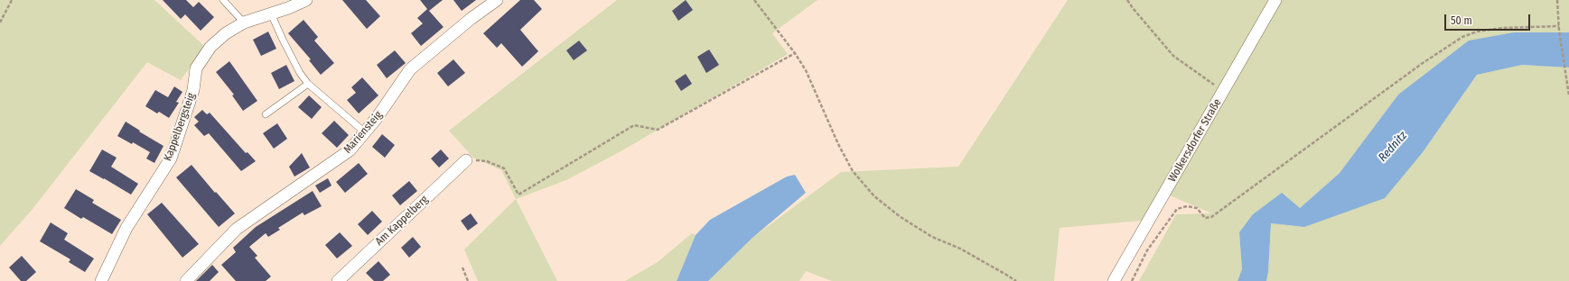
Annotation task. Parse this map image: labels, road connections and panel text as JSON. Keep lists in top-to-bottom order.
{
  "streets": {
    "street": [
      "Kappelbergsteig",
      "Mariensteig",
      "Wolkersdorfer Straße",
      "Am Kappelberg"
    ]
  },
  "water": ["Rednitz"],
  "scale_bar": "50 m"
}
